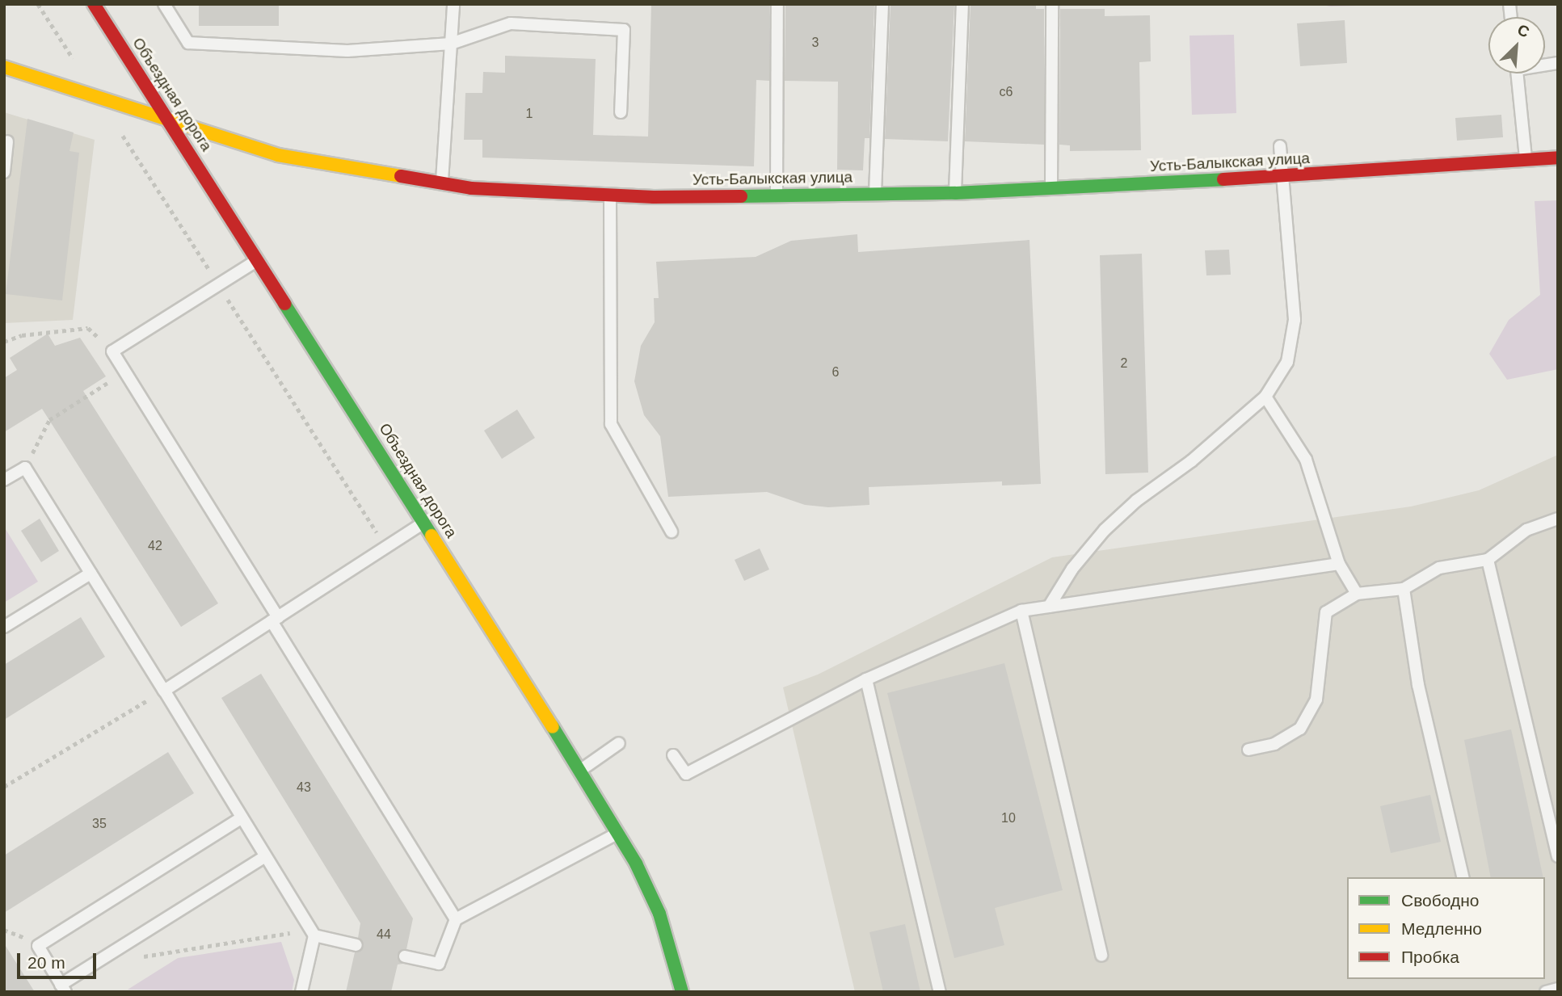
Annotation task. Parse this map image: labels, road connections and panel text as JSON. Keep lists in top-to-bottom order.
{
  "streets": {
    "street": ["Объездная дорога", "Усть-Балыкская улица"]
  },
  "crossings": [
    ["Объездная дорога", "Усть-Балыкская улица"]
  ],
  "house_numbers": [
    "3",
    "с6",
    "1",
    "2",
    "6",
    "42",
    "43",
    "10",
    "35",
    "44"
  ],
  "legend": ["Свободно", "Медленно", "Пробка"],
  "scale_bar": "20 m",
  "north": "top right"
}
